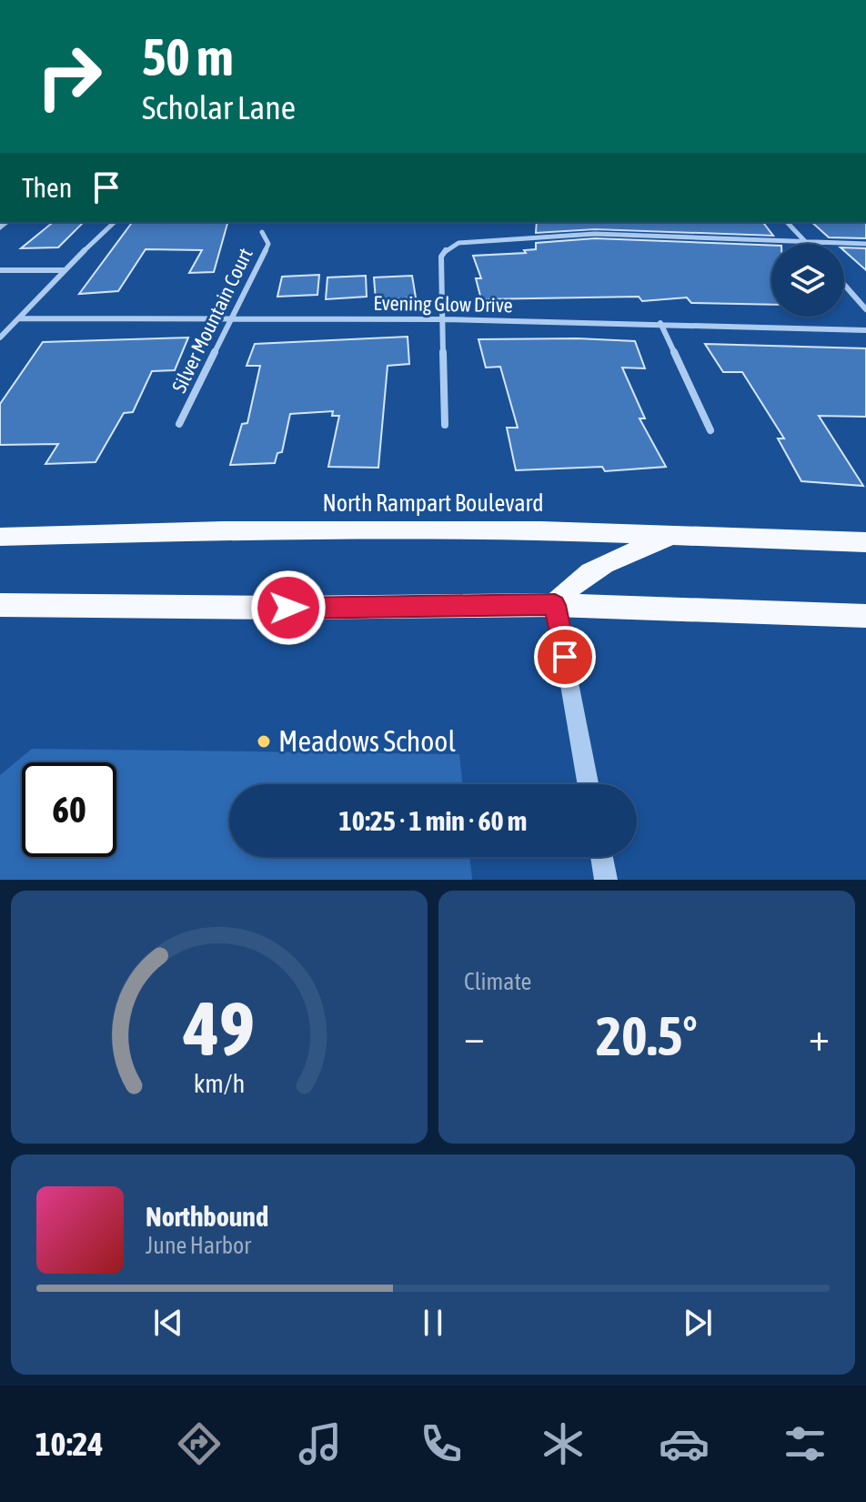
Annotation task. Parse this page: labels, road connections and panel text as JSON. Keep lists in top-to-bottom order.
{
  "streets": {
    "main road": ["North Rampart Boulevard"],
    "street": ["Evening Glow Drive", "Silver Mountain Court"]
  },
  "crossings": [
    ["Evening Glow Drive", "Silver Mountain Court"]
  ],
  "places": ["Meadows School"],
  "page": {
    "turn": ["50 m", "Scholar Lane"],
    "then": "Then",
    "limit": "60",
    "trip": "10:25 · 1 min · 60 m",
    "tile": "Climate",
    "heat": ["−", "20.5°", "+"],
    "song": ["Northbound", "June Harbor"],
    "tabs": "10:24",
    "gauge": ["49", "km/h"]
  }
}
